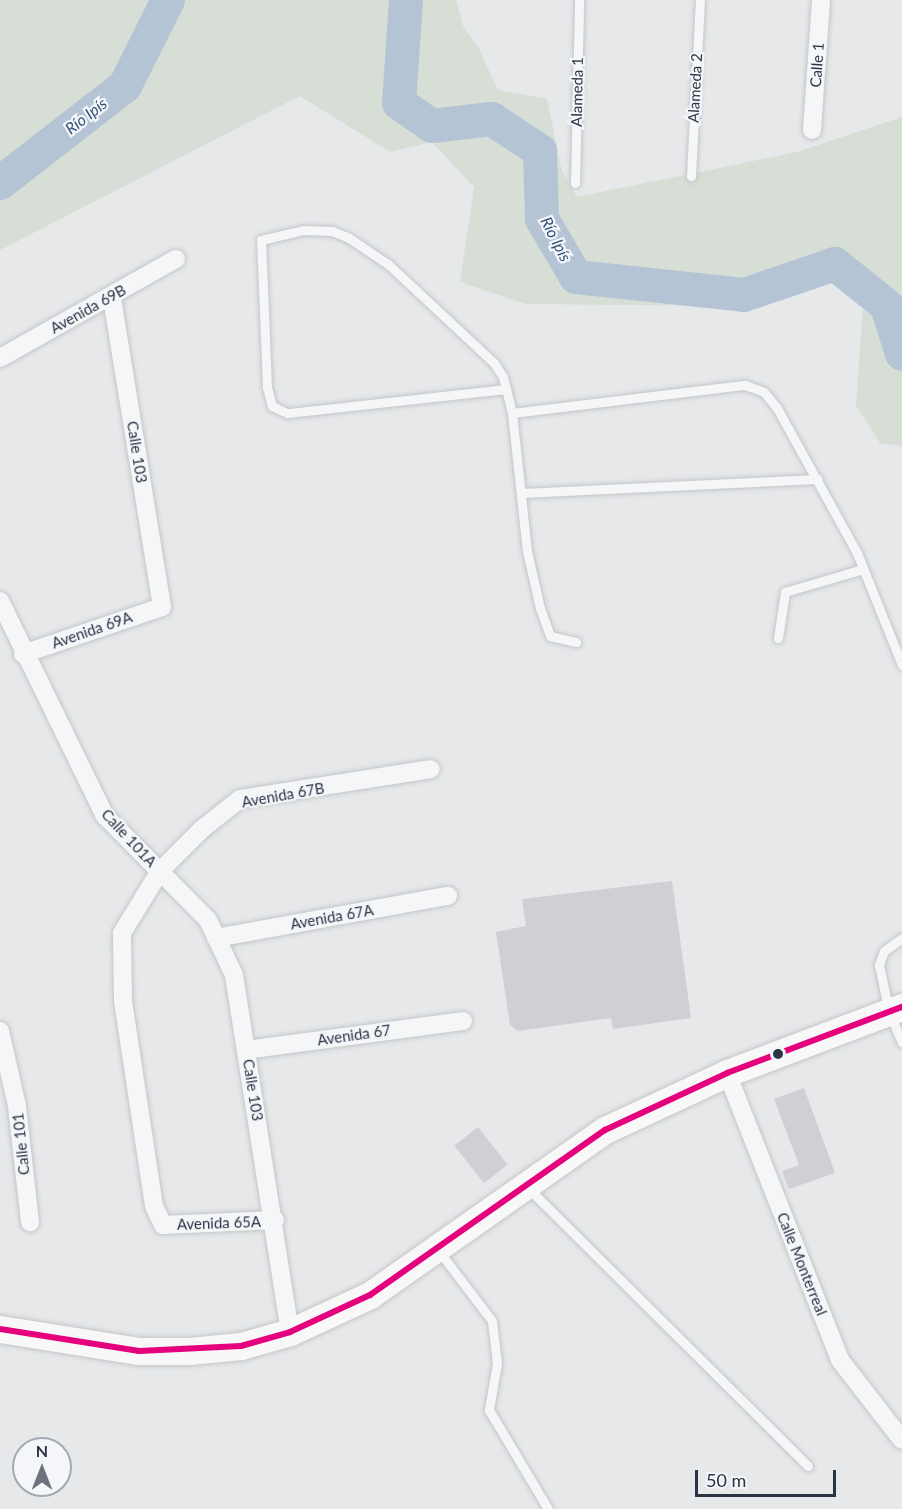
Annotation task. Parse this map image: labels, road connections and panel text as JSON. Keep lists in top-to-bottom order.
{
  "streets": {
    "street": [
      "Calle 1",
      "Avenida 69B",
      "Calle 103",
      "Avenida 69A",
      "Avenida 67B",
      "Calle 101A",
      "Avenida 67A",
      "Avenida 67",
      "Calle 101",
      "Avenida 65A",
      "Calle Monterreal"
    ],
    "lane": ["Alameda 2", "Alameda 1"]
  },
  "crossings": [
    ["Avenida 69B", "Calle 103"],
    ["Calle 103", "Avenida 69A"],
    ["Calle 103", "Avenida 67B"],
    ["Calle 103", "Calle 101A"],
    ["Calle 103", "Avenida 67A"],
    ["Calle 103", "Avenida 67"],
    ["Calle 103", "Avenida 65A"],
    ["Avenida 69A", "Calle 101A"],
    ["Avenida 67B", "Calle 101A"],
    ["Calle 101A", "Avenida 65A"]
  ],
  "water": ["Río Ipís"],
  "scale_bar": "50 m",
  "north": "top"
}
